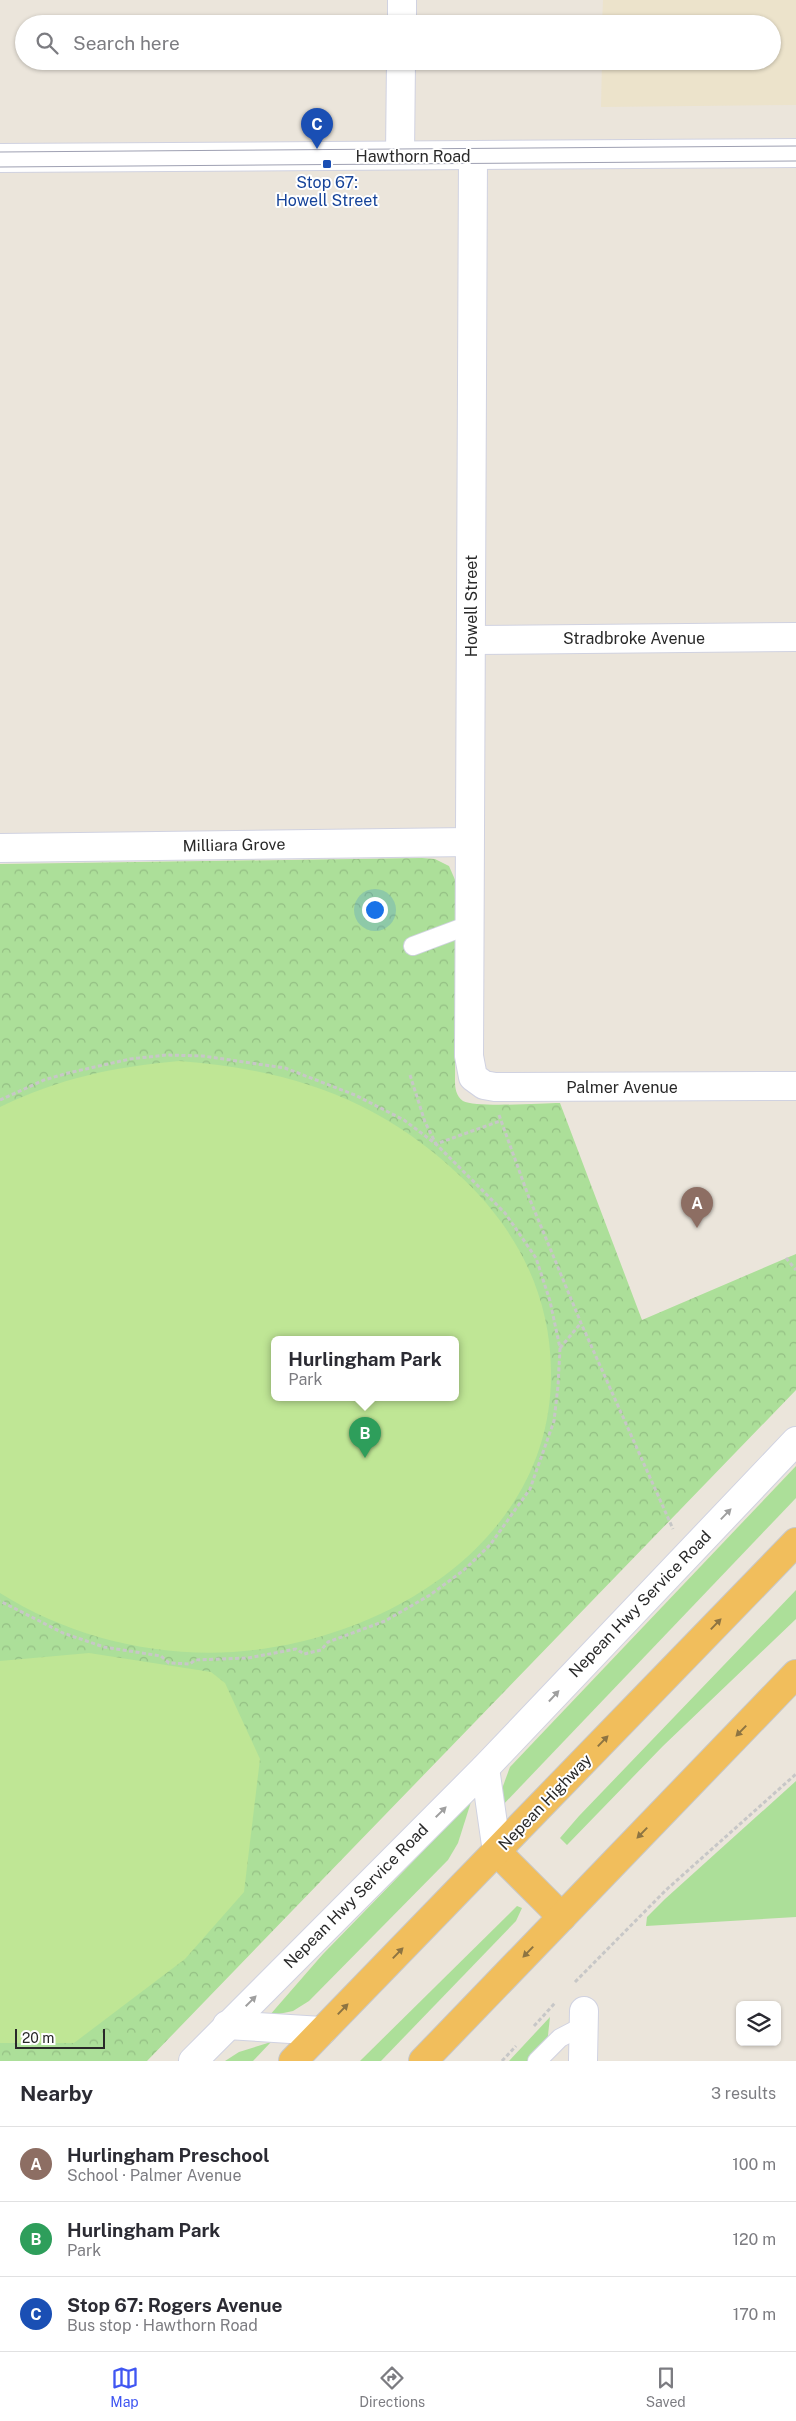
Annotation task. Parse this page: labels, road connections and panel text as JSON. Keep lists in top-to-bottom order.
{
  "streets": {
    "highway": ["Nepean Highway"],
    "street": [
      "Hawthorn Road",
      "Howell Street",
      "Stradbroke Avenue",
      "Milliara Grove",
      "Palmer Avenue",
      "Nepean Hwy Service Road"
    ]
  },
  "crossings": [
    ["Hawthorn Road", "Howell Street"],
    ["Howell Street", "Stradbroke Avenue"],
    ["Howell Street", "Milliara Grove"],
    ["Howell Street", "Palmer Avenue"]
  ],
  "one_way": ["Nepean Hwy Service Road"],
  "places": {
    "transit": ["Stop 67: Howell Street"]
  },
  "scale_bar": "20 m",
  "page": {
    "search": "Search here",
    "pins": ["C", "A", "B"],
    "popup": ["Hurlingham Park", "Park"],
    "scale": "20 m",
    "heading": ["Nearby", "3 results"],
    "list": [
      {
        "mark": "A",
        "name": "Hurlingham Preschool",
        "note": "School · Palmer Avenue",
        "value": "100 m"
      },
      {
        "mark": "B",
        "name": "Hurlingham Park",
        "note": "Park",
        "value": "120 m"
      },
      {
        "mark": "C",
        "name": "Stop 67: Rogers Avenue",
        "note": "Bus stop · Hawthorn Road",
        "value": "170 m"
      }
    ],
    "nav": ["Map", "Directions", "Saved"]
  }
}
